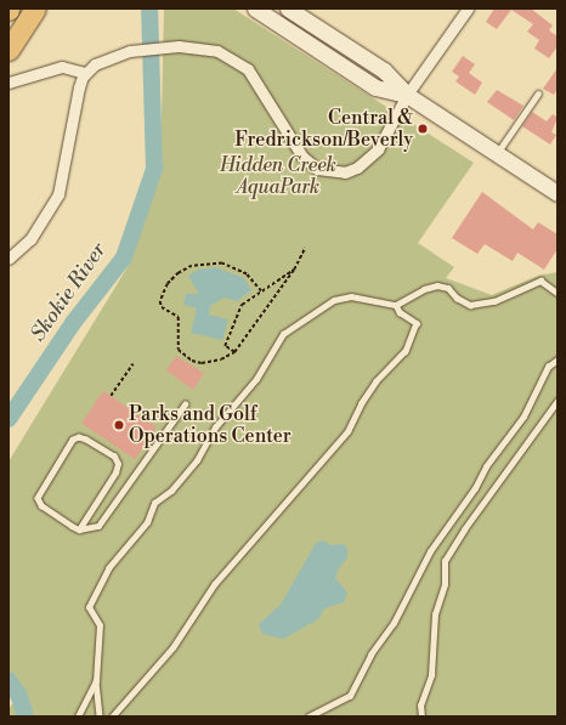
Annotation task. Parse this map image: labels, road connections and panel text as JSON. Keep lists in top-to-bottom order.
{
  "water": ["Skokie River"],
  "parks": ["Hidden Creek AquaPark"],
  "places": ["Central & Fredrickson/Beverly", "Parks and Golf Operations Center"]
}
